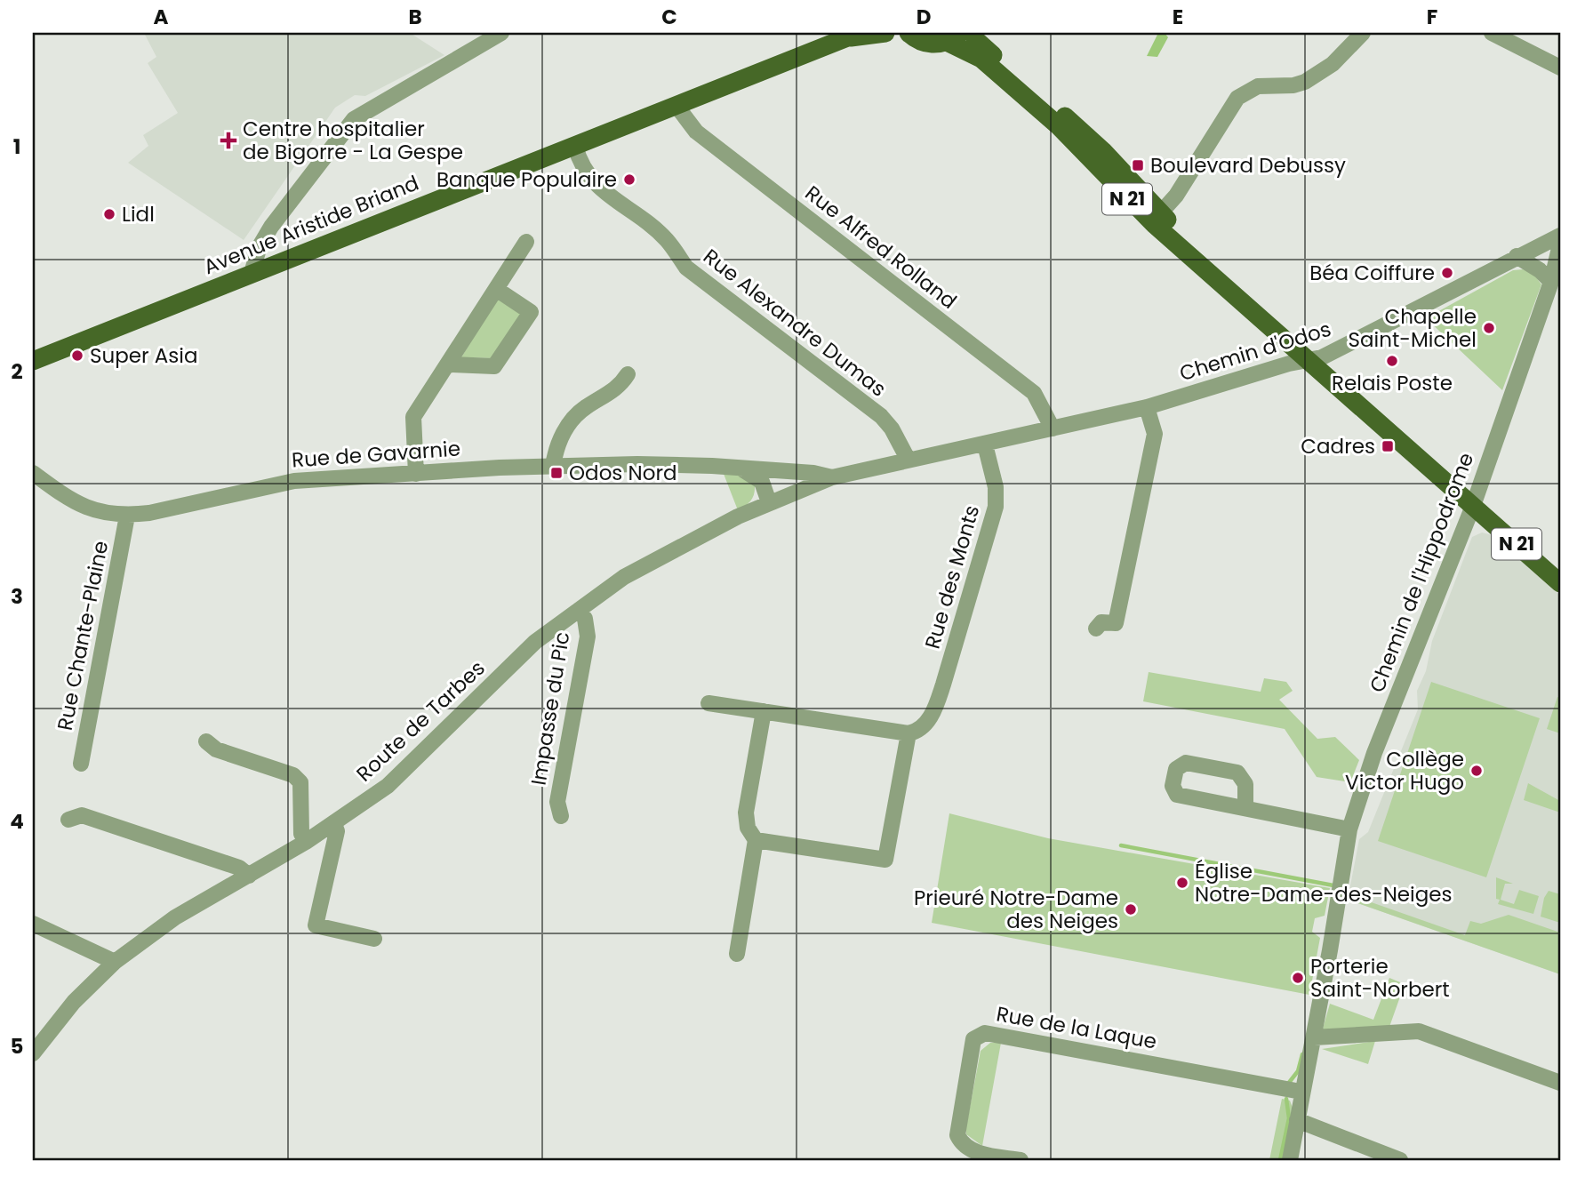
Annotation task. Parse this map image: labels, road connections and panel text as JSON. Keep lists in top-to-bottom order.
{
  "streets": {
    "main road": ["N 21", "Avenue Aristide Briand"],
    "street": [
      "Rue Alfred Rolland",
      "Rue Alexandre Dumas",
      "Chemin d'Odos",
      "Rue de Gavarnie",
      "Chemin de l'Hippodrome",
      "Rue des Monts",
      "Rue Chante-Plaine",
      "Impasse du Pic",
      "Route de Tarbes",
      "Rue de la Laque"
    ]
  },
  "crossings": [
    ["N 21", "Chemin d'Odos"],
    ["N 21", "Chemin de l'Hippodrome"],
    ["Avenue Aristide Briand", "Rue Alfred Rolland"],
    ["Avenue Aristide Briand", "Rue Alexandre Dumas"],
    ["Rue Alfred Rolland", "Chemin d'Odos"],
    ["Rue Alexandre Dumas", "Chemin d'Odos"],
    ["Rue Alexandre Dumas", "Route de Tarbes"],
    ["Chemin d'Odos", "Rue des Monts"],
    ["Chemin d'Odos", "Route de Tarbes"],
    ["Rue de Gavarnie", "Rue Chante-Plaine"],
    ["Rue de Gavarnie", "Route de Tarbes"],
    ["Chemin de l'Hippodrome", "Rue de la Laque"],
    ["Impasse du Pic", "Route de Tarbes"]
  ],
  "places": {
    "health": ["Centre hospitalier de Bigorre - La Gespe"],
    "transit": ["Boulevard Debussy", "Cadres", "Odos Nord"],
    "other": [
      "Banque Populaire",
      "Lidl",
      "Béa Coiffure",
      "Chapelle Saint-Michel",
      "Super Asia",
      "Relais Poste",
      "Collège Victor Hugo",
      "Église Notre-Dame-des-Neiges",
      "Prieuré Notre-Dame des Neiges",
      "Porterie Saint-Norbert"
    ]
  },
  "grid": {
    "columns": [
      "A",
      "B",
      "C",
      "D",
      "E",
      "F"
    ],
    "rows": [
      "1",
      "2",
      "3",
      "4",
      "5"
    ]
  }
}
